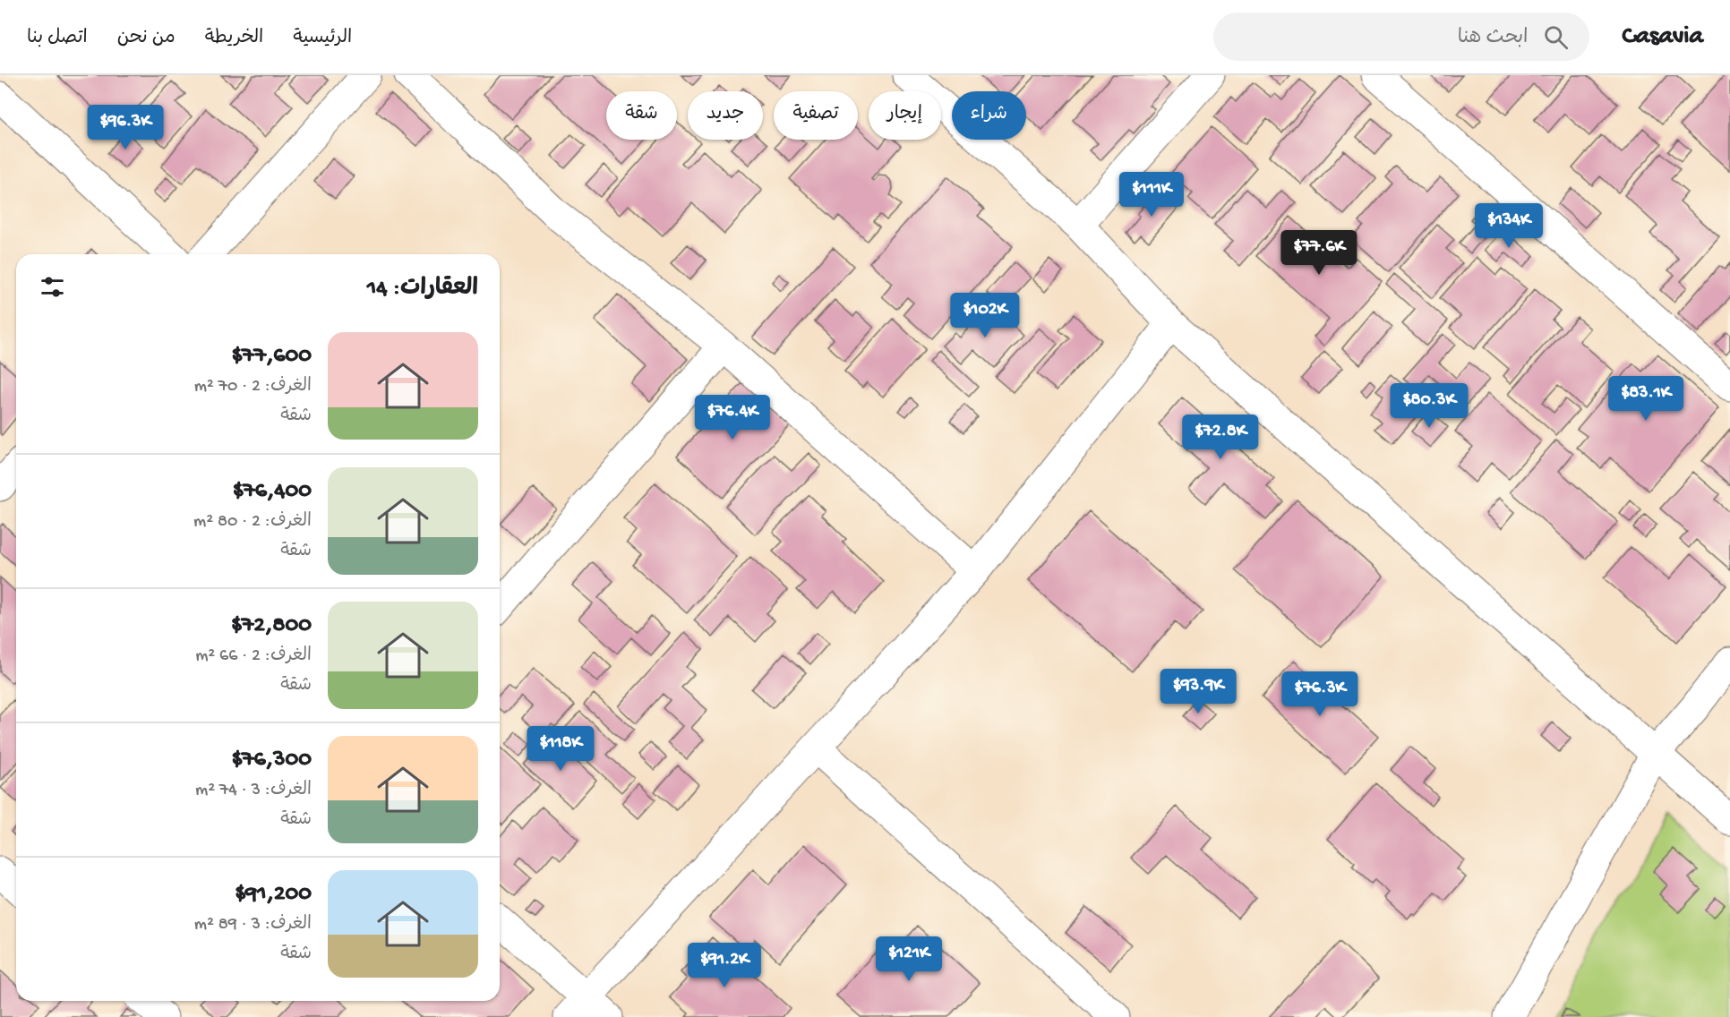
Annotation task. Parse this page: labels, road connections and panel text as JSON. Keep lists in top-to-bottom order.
{
  "page": {
    "header": "Casavia",
    "search": "ابحث هنا",
    "nav": [
      "الرئيسية",
      "الخريطة",
      "من نحن",
      "اتصل بنا"
    ],
    "chip": [
      "شراء",
      "إيجار",
      "تصفية",
      "جديد",
      "شقة"
    ],
    "price": [
      "$96.3K",
      "$111K",
      "$134K",
      "$77.6K",
      "$102K",
      "$83.1K",
      "$80.3K",
      "$76.4K",
      "$72.8K",
      "$93.9K",
      "$76.3K",
      "$118K",
      "$121K",
      "$91.2K"
    ],
    "heading": "العقارات: 14",
    "list": [
      {
        "name": "$77,600",
        "note": "الغرف: 2 · 70 m² · شقة"
      },
      {
        "name": "$76,400",
        "note": "الغرف: 2 · 80 m² · شقة"
      },
      {
        "name": "$72,800",
        "note": "الغرف: 2 · 66 m² · شقة"
      },
      {
        "name": "$76,300",
        "note": "الغرف: 3 · 74 m² · شقة"
      },
      {
        "name": "$91,200",
        "note": "الغرف: 3 · 89 m² · شقة"
      }
    ]
  }
}
